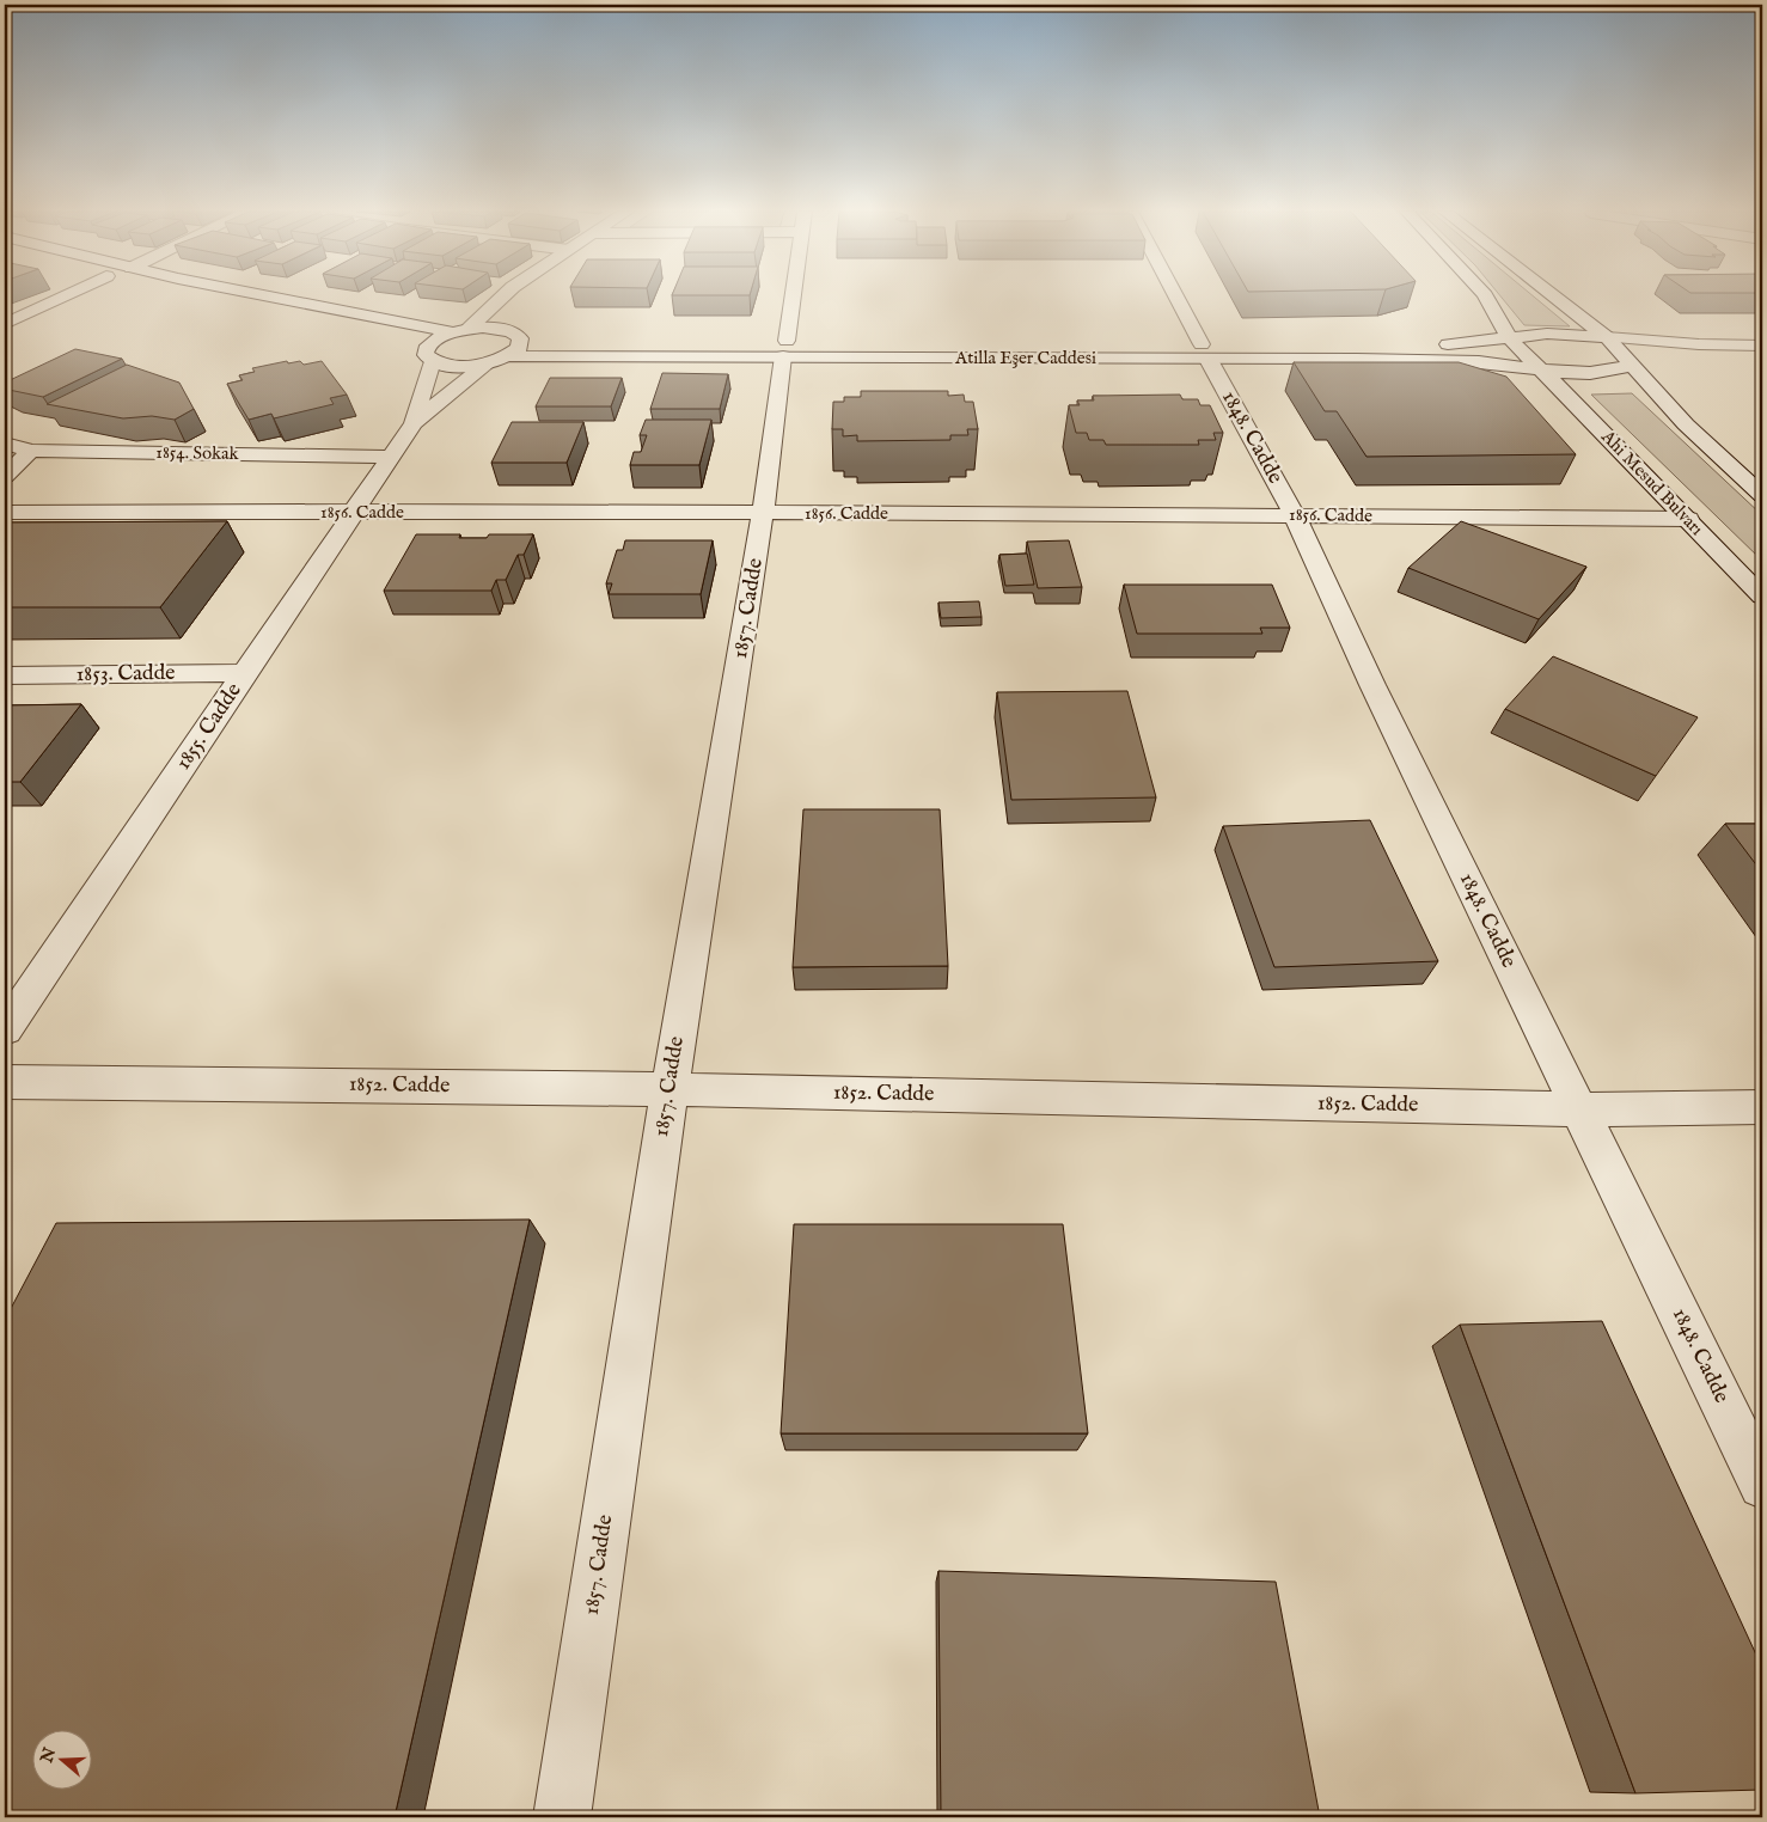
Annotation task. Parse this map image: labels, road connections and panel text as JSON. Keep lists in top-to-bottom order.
{
  "streets": {
    "street": [
      "Atilla Eşer Caddesi",
      "1848. Cadde",
      "1854. Sokak",
      "Ahi Mesud Bulvarı",
      "1856. Cadde",
      "1857. Cadde",
      "1853. Cadde",
      "1855. Cadde",
      "1852. Cadde"
    ]
  },
  "crossings": [
    ["Atilla Eşer Caddesi", "1848. Cadde"],
    ["Atilla Eşer Caddesi", "Ahi Mesud Bulvarı"],
    ["Atilla Eşer Caddesi", "1857. Cadde"],
    ["Atilla Eşer Caddesi", "1855. Cadde"],
    ["1848. Cadde", "1856. Cadde"],
    ["1848. Cadde", "1852. Cadde"],
    ["1854. Sokak", "1855. Cadde"],
    ["Ahi Mesud Bulvarı", "1856. Cadde"],
    ["1856. Cadde", "1857. Cadde"],
    ["1856. Cadde", "1855. Cadde"],
    ["1857. Cadde", "1852. Cadde"],
    ["1853. Cadde", "1855. Cadde"]
  ],
  "north": "left"
}
